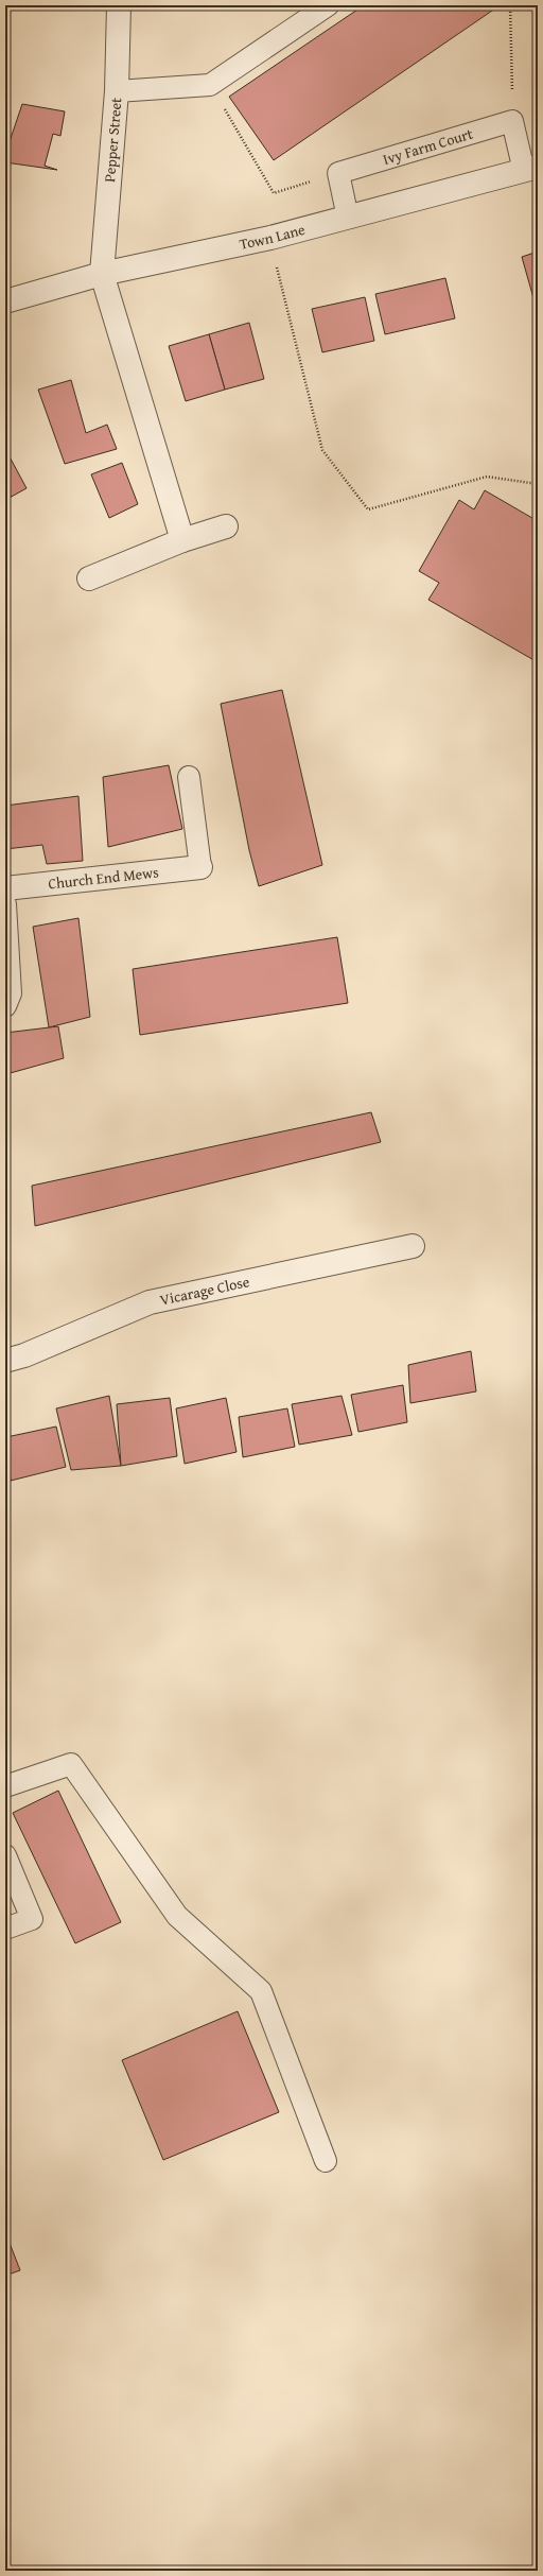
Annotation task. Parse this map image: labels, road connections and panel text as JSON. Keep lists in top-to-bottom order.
{
  "streets": {
    "street": [
      "Pepper Street",
      "Town Lane",
      "Church End Mews",
      "Vicarage Close"
    ],
    "lane": ["Ivy Farm Court"]
  },
  "crossings": [
    ["Pepper Street", "Town Lane"]
  ]
}
